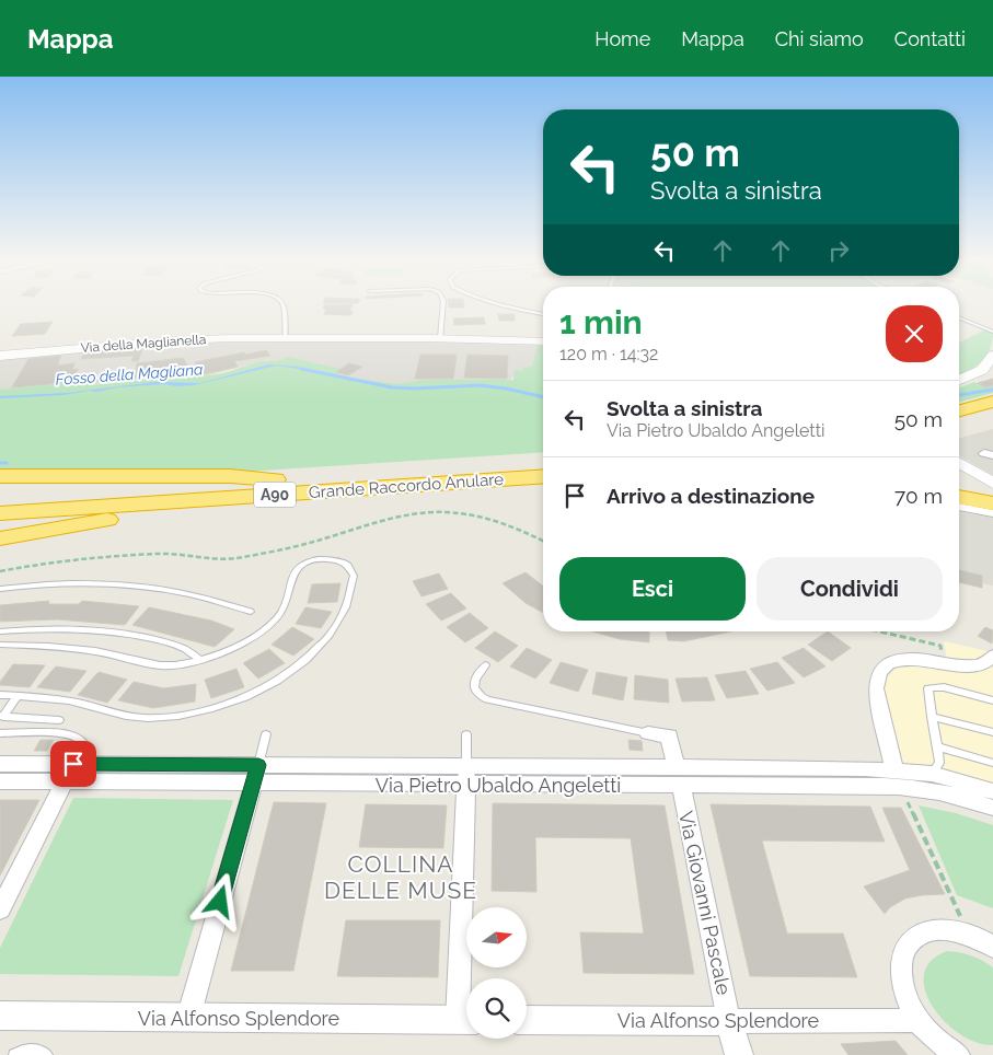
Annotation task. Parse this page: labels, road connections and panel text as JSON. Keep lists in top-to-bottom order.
{
  "streets": {
    "highway": ["Grande Raccordo Anulare", "A90"],
    "main road": ["Via della Maglianella"],
    "street": ["Via Pietro Ubaldo Angeletti", "Via Giovanni Pascale", "Via Alfonso Splendore"]
  },
  "crossings": [
    ["Via Pietro Ubaldo Angeletti", "Via Giovanni Pascale"],
    ["Via Giovanni Pascale", "Via Alfonso Splendore"]
  ],
  "districts": ["COLLINA DELLE MUSE"],
  "water": ["Fosso della Magliana"],
  "north": "right",
  "page": {
    "header": "Mappa",
    "nav": [
      "Home",
      "Mappa",
      "Chi siamo",
      "Contatti"
    ],
    "turn": ["50 m", "Svolta a sinistra"],
    "heading": ["1 min", "120 m · 14:32"],
    "list": [
      {
        "name": "Svolta a sinistra",
        "note": "Via Pietro Ubaldo Angeletti",
        "value": "50 m"
      },
      {
        "name": "Arrivo a destinazione",
        "value": "70 m"
      }
    ],
    "buttons": ["Esci", "Condividi"]
  }
}
